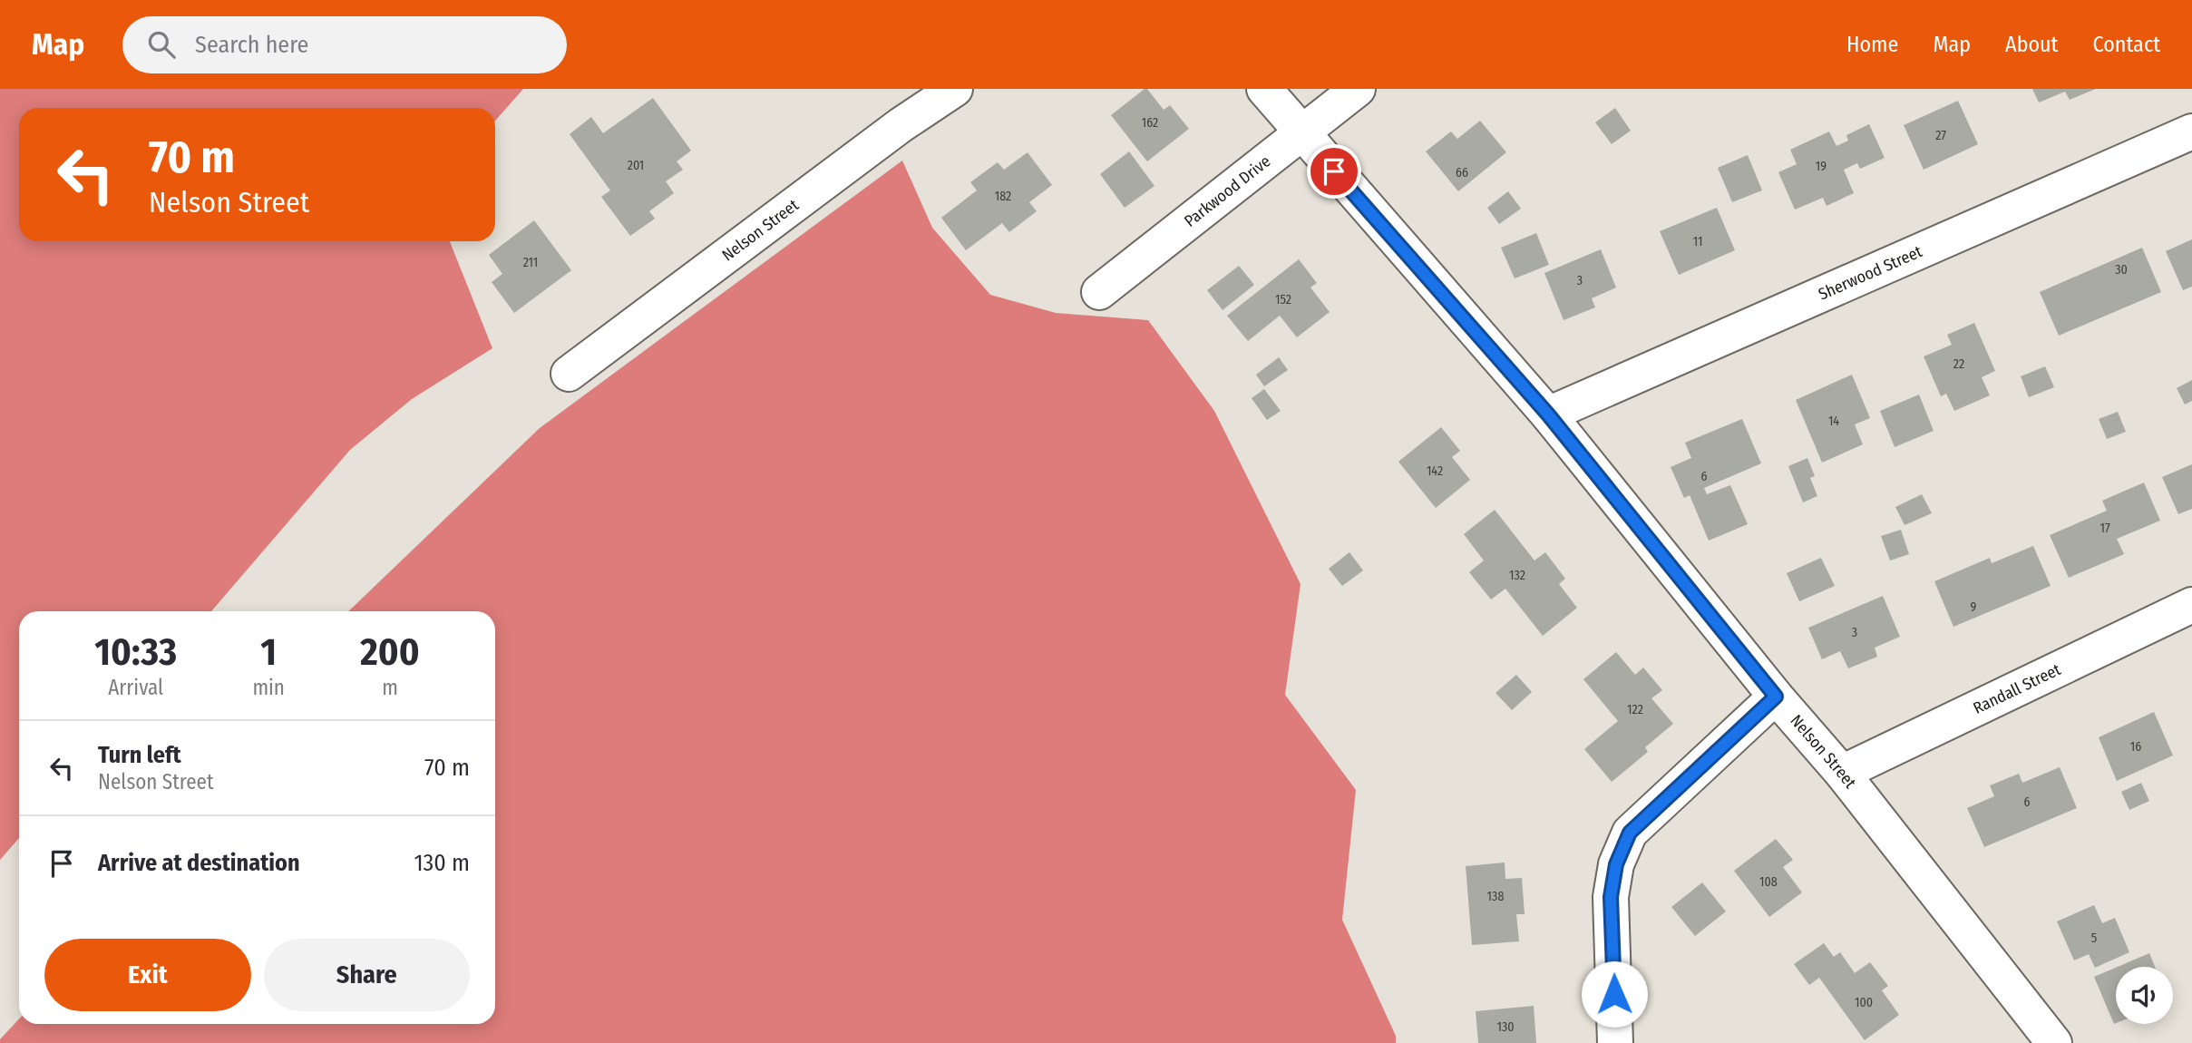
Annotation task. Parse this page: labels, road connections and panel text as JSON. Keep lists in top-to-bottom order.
{
  "streets": {
    "street": [
      "Parkwood Drive",
      "Nelson Street",
      "Sherwood Street",
      "Randall Street"
    ]
  },
  "crossings": [
    ["Parkwood Drive", "Nelson Street"],
    ["Nelson Street", "Sherwood Street"],
    ["Nelson Street", "Randall Street"]
  ],
  "house_numbers": [
    "162",
    "27",
    "201",
    "19",
    "66",
    "182",
    "11",
    "211",
    "30",
    "3",
    "152",
    "22",
    "14",
    "142",
    "6",
    "17",
    "132",
    "9",
    "3",
    "122",
    "16",
    "6",
    "108",
    "138",
    "5",
    "100",
    "130"
  ],
  "page": {
    "header": "Map",
    "search": "Search here",
    "nav": [
      "Home",
      "Map",
      "About",
      "Contact"
    ],
    "turn": ["70 m", "Nelson Street"],
    "eta": [
      "10:33",
      "Arrival",
      "1",
      "min",
      "200",
      "m"
    ],
    "list": [
      {
        "name": "Turn left",
        "note": "Nelson Street",
        "value": "70 m"
      },
      {
        "name": "Arrive at destination",
        "value": "130 m"
      }
    ],
    "buttons": ["Exit", "Share"]
  }
}
